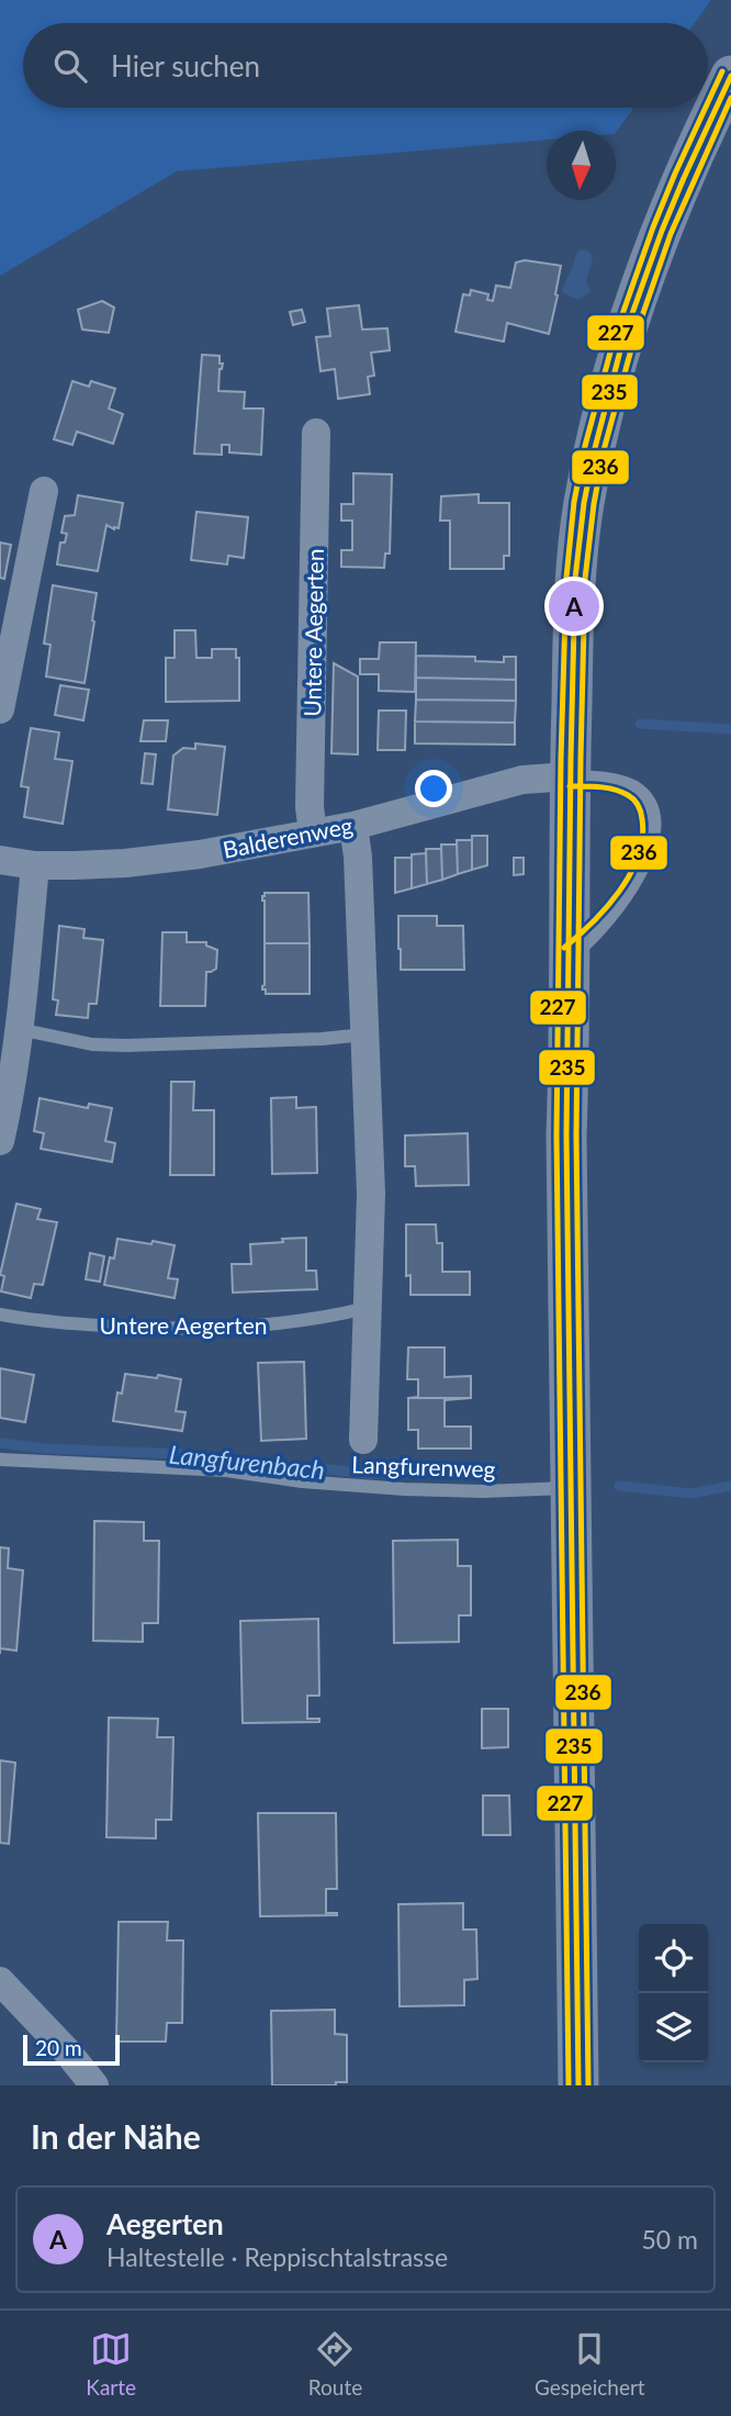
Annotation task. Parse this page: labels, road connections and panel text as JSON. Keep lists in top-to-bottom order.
{
  "streets": {
    "street": ["Untere Aegerten", "Balderenweg"],
    "lane": ["Langfurenweg"]
  },
  "crossings": [
    ["Untere Aegerten", "Balderenweg"]
  ],
  "water": ["Langfurenbach"],
  "lines": ["transit line 227", "transit line 235", "transit line 236"],
  "scale_bar": "20 m",
  "north": "bottom",
  "page": {
    "search": "Hier suchen",
    "pins": "A",
    "scale": "20 m",
    "heading": "In der Nähe",
    "list": [
      {
        "mark": "A",
        "name": "Aegerten",
        "note": "Haltestelle · Reppischtalstrasse",
        "value": "50 m"
      }
    ],
    "nav": ["Karte", "Route", "Gespeichert"]
  }
}
